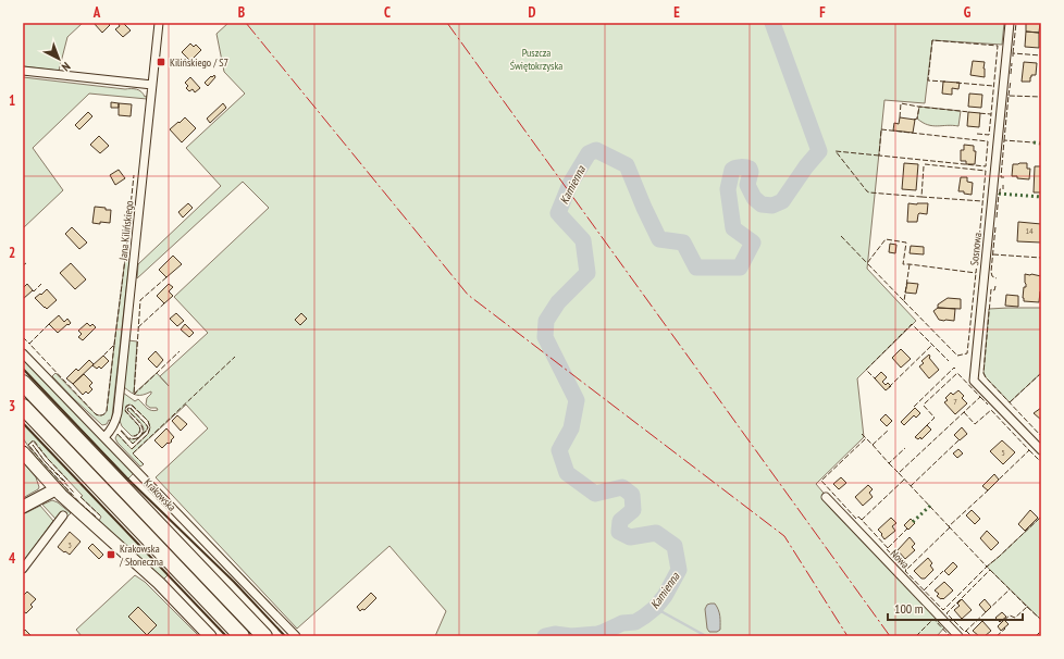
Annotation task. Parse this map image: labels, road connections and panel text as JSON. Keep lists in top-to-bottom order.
{
  "streets": {
    "street": [
      "Jana Kilińskiego",
      "Sosnowa",
      "Krakowska",
      "Nowa"
    ]
  },
  "crossings": [
    ["Jana Kilińskiego", "Krakowska"]
  ],
  "water": ["Kamienna"],
  "parks": ["Puszcza Świętokrzyska"],
  "places": {
    "transit": ["Kilińskiego / S7", "Krakowska / Słoneczna"]
  },
  "house_numbers": [
    "14",
    "7",
    "5",
    "3"
  ],
  "scale_bar": "100 m",
  "north": "bottom right",
  "grid": {
    "columns": [
      "A",
      "B",
      "C",
      "D",
      "E",
      "F",
      "G"
    ],
    "rows": [
      "1",
      "2",
      "3",
      "4"
    ]
  }
}
